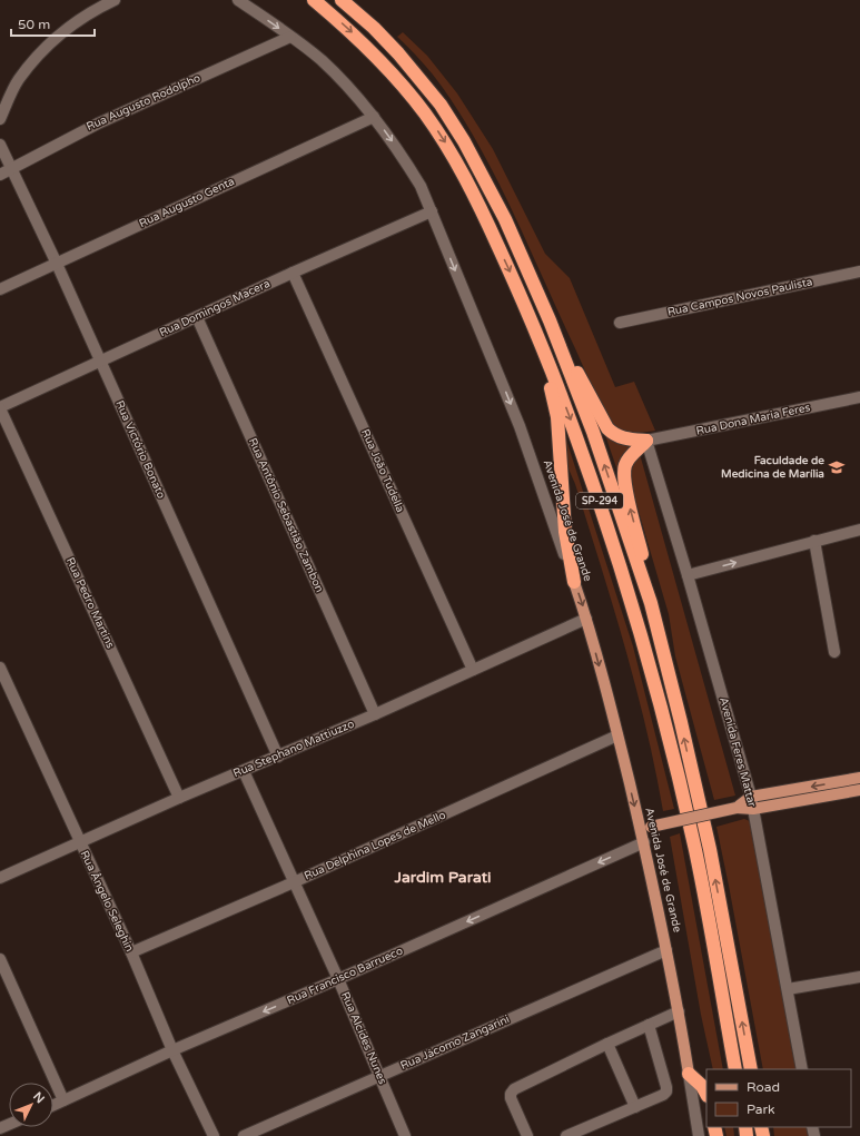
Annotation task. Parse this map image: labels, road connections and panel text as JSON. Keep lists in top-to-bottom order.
{
  "streets": {
    "highway": ["SP-294"],
    "main road": ["Avenida José de Grande"],
    "street": [
      "Rua Augusto Rodolpho",
      "Rua Augusto Genta",
      "Rua Campos Novos Paulista",
      "Rua Domingos Macera",
      "Rua Dona Maria Feres",
      "Rua Victório Bonato",
      "Rua João Tudella",
      "Rua Antônio Sebastião Zambon",
      "Rua Pedro Martins",
      "Rua Stephano Mattiuzzo",
      "Avenida Feres Mattar",
      "Rua Delphina Lopes de Mello",
      "Rua Ângelo Seleghin",
      "Rua Francisco Barrueco",
      "Rua Alcides Nunes",
      "Rua Jácomo Zangarini"
    ]
  },
  "crossings": [
    ["Rua Augusto Rodolpho", "Rua Victório Bonato"],
    ["Rua Augusto Rodolpho", "Avenida José de Grande"],
    ["Rua Augusto Genta", "Rua Victório Bonato"],
    ["Rua Augusto Genta", "Avenida José de Grande"],
    ["Rua Domingos Macera", "Rua Victório Bonato"],
    ["Rua Domingos Macera", "Rua João Tudella"],
    ["Rua Domingos Macera", "Rua Antônio Sebastião Zambon"],
    ["Rua Domingos Macera", "Avenida José de Grande"],
    ["Rua Domingos Macera", "Rua Pedro Martins"],
    ["Rua Dona Maria Feres", "Avenida Feres Mattar"],
    ["Rua Victório Bonato", "Rua Stephano Mattiuzzo"],
    ["Rua João Tudella", "Rua Stephano Mattiuzzo"],
    ["Rua Antônio Sebastião Zambon", "Rua Stephano Mattiuzzo"],
    ["Avenida José de Grande", "Rua Stephano Mattiuzzo"],
    ["Avenida José de Grande", "Rua Delphina Lopes de Mello"],
    ["Avenida José de Grande", "Rua Francisco Barrueco"],
    ["Avenida José de Grande", "Rua Jácomo Zangarini"],
    ["Rua Pedro Martins", "Rua Stephano Mattiuzzo"],
    ["Rua Stephano Mattiuzzo", "Rua Ângelo Seleghin"],
    ["Rua Stephano Mattiuzzo", "Rua Alcides Nunes"],
    ["Rua Delphina Lopes de Mello", "Rua Ângelo Seleghin"],
    ["Rua Delphina Lopes de Mello", "Rua Alcides Nunes"],
    ["Rua Ângelo Seleghin", "Rua Francisco Barrueco"],
    ["Rua Francisco Barrueco", "Rua Alcides Nunes"],
    ["Rua Alcides Nunes", "Rua Jácomo Zangarini"]
  ],
  "one_way": ["Avenida José de Grande", "Rua Francisco Barrueco"],
  "districts": ["Jardim Parati"],
  "places": {
    "school or university": ["Faculdade de Medicina de Marília"]
  },
  "legend": ["Road", "Park"],
  "scale_bar": "50 m",
  "north": "top right"
}
